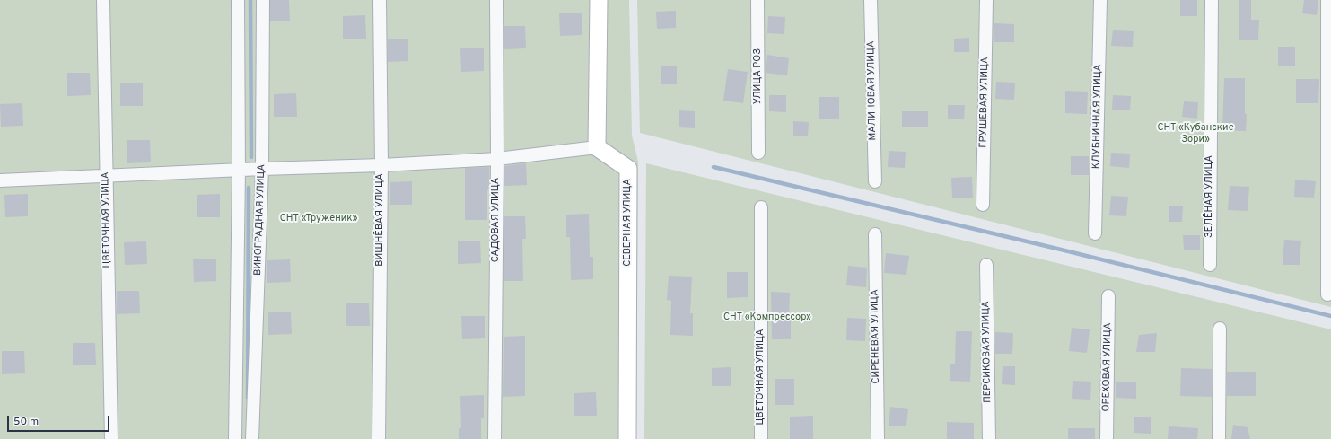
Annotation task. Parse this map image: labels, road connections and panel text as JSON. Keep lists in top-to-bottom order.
{
  "streets": {
    "street": [
      "УЛИЦА РОЗ",
      "МАЛИНОВАЯ УЛИЦА",
      "ГРУШЕВАЯ УЛИЦА",
      "КЛУБНИЧНАЯ УЛИЦА",
      "ЗЕЛЁНАЯ УЛИЦА",
      "ЦВЕТОЧНАЯ УЛИЦА",
      "ВИНОГРАДНАЯ УЛИЦА",
      "ВИШНЁВАЯ УЛИЦА",
      "САДОВАЯ УЛИЦА",
      "СЕВЕРНАЯ УЛИЦА",
      "СИРЕНЕВАЯ УЛИЦА",
      "ПЕРСИКОВАЯ УЛИЦА",
      "ОРЕХОВАЯ УЛИЦА"
    ]
  },
  "parks": ["СНТ «Кубанские Зори»", "СНТ «Труженик»", "СНТ «Компрессор»"],
  "scale_bar": "50 m"
}
